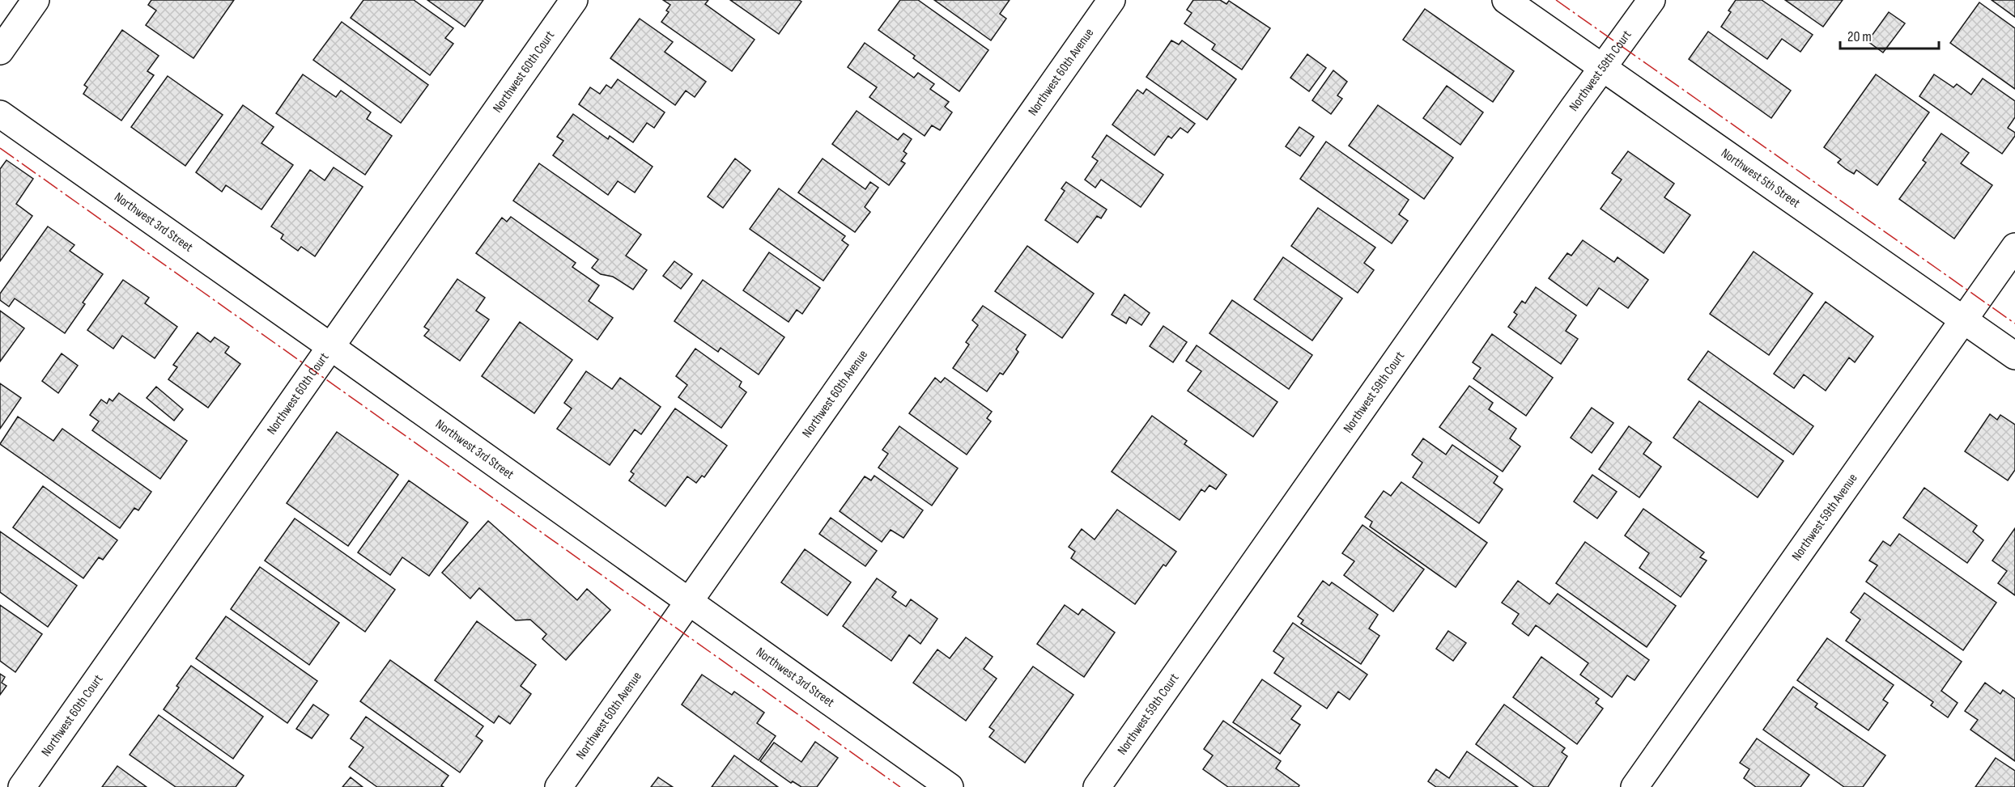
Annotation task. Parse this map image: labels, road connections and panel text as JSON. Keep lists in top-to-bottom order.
{
  "streets": {
    "street": [
      "Northwest 59th Court",
      "Northwest 60th Court",
      "Northwest 60th Avenue",
      "Northwest 5th Street",
      "Northwest 3rd Street",
      "Northwest 59th Avenue"
    ]
  },
  "crossings": [
    ["Northwest 59th Court", "Northwest 5th Street"],
    ["Northwest 60th Court", "Northwest 3rd Street"],
    ["Northwest 60th Avenue", "Northwest 3rd Street"],
    ["Northwest 5th Street", "Northwest 59th Avenue"]
  ],
  "scale_bar": "20 m"
}
